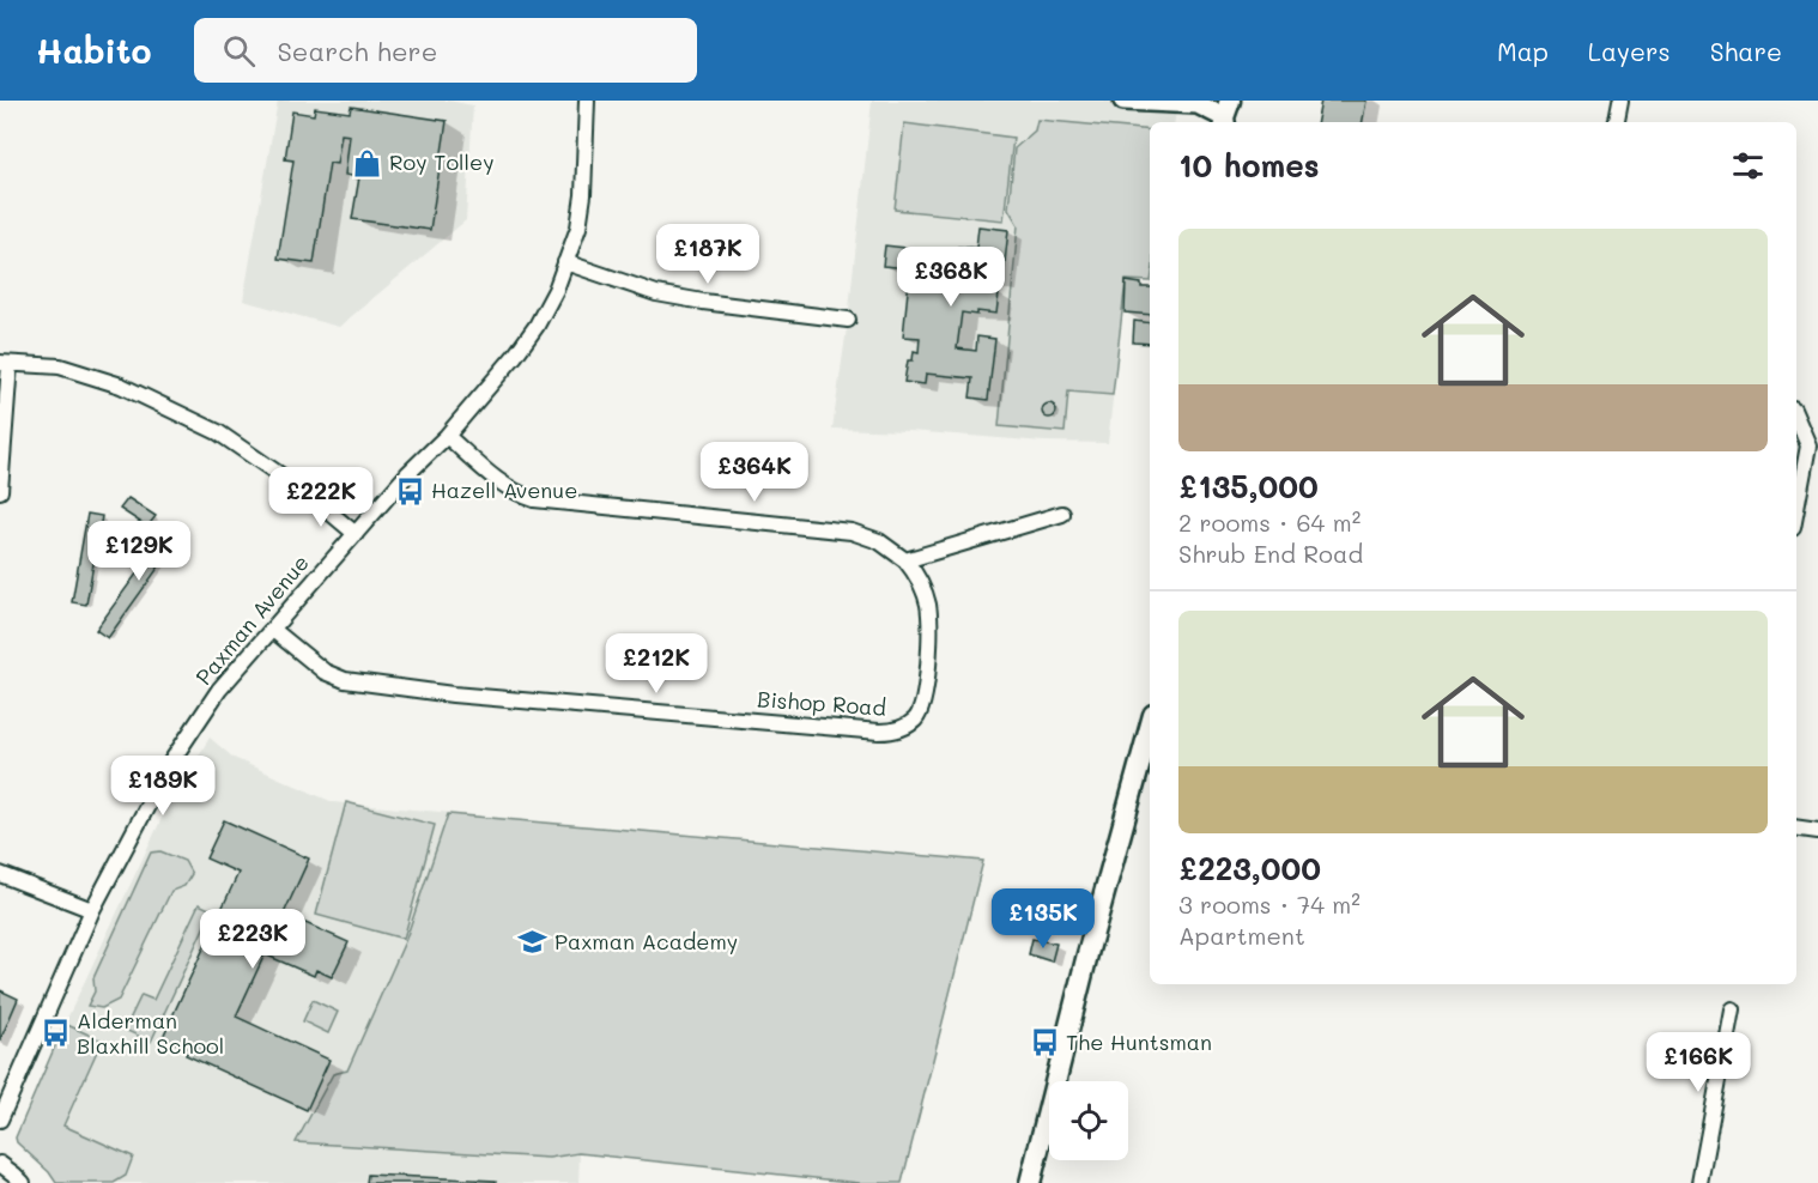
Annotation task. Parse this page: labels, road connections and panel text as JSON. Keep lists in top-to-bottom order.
{
  "streets": {
    "street": ["Paxman Avenue", "Bishop Road"]
  },
  "crossings": [
    ["Paxman Avenue", "Bishop Road"]
  ],
  "places": {
    "shop": ["Roy Tolley"],
    "bus stop": ["Hazell Avenue", "Alderman Blaxhill School", "The Huntsman"],
    "school or university": ["Paxman Academy"]
  },
  "page": {
    "header": "Habito",
    "search": "Search here",
    "nav": ["Map", "Layers", "Share"],
    "heading": "10 homes",
    "list": [
      {
        "name": "£135,000",
        "note": "2 rooms · 64 m² · Shrub End Road"
      },
      {
        "name": "£223,000",
        "note": "3 rooms · 74 m² · Apartment"
      }
    ],
    "price": [
      "£187K",
      "£368K",
      "£364K",
      "£222K",
      "£129K",
      "£212K",
      "£189K",
      "£135K",
      "£223K",
      "£166K"
    ]
  }
}
